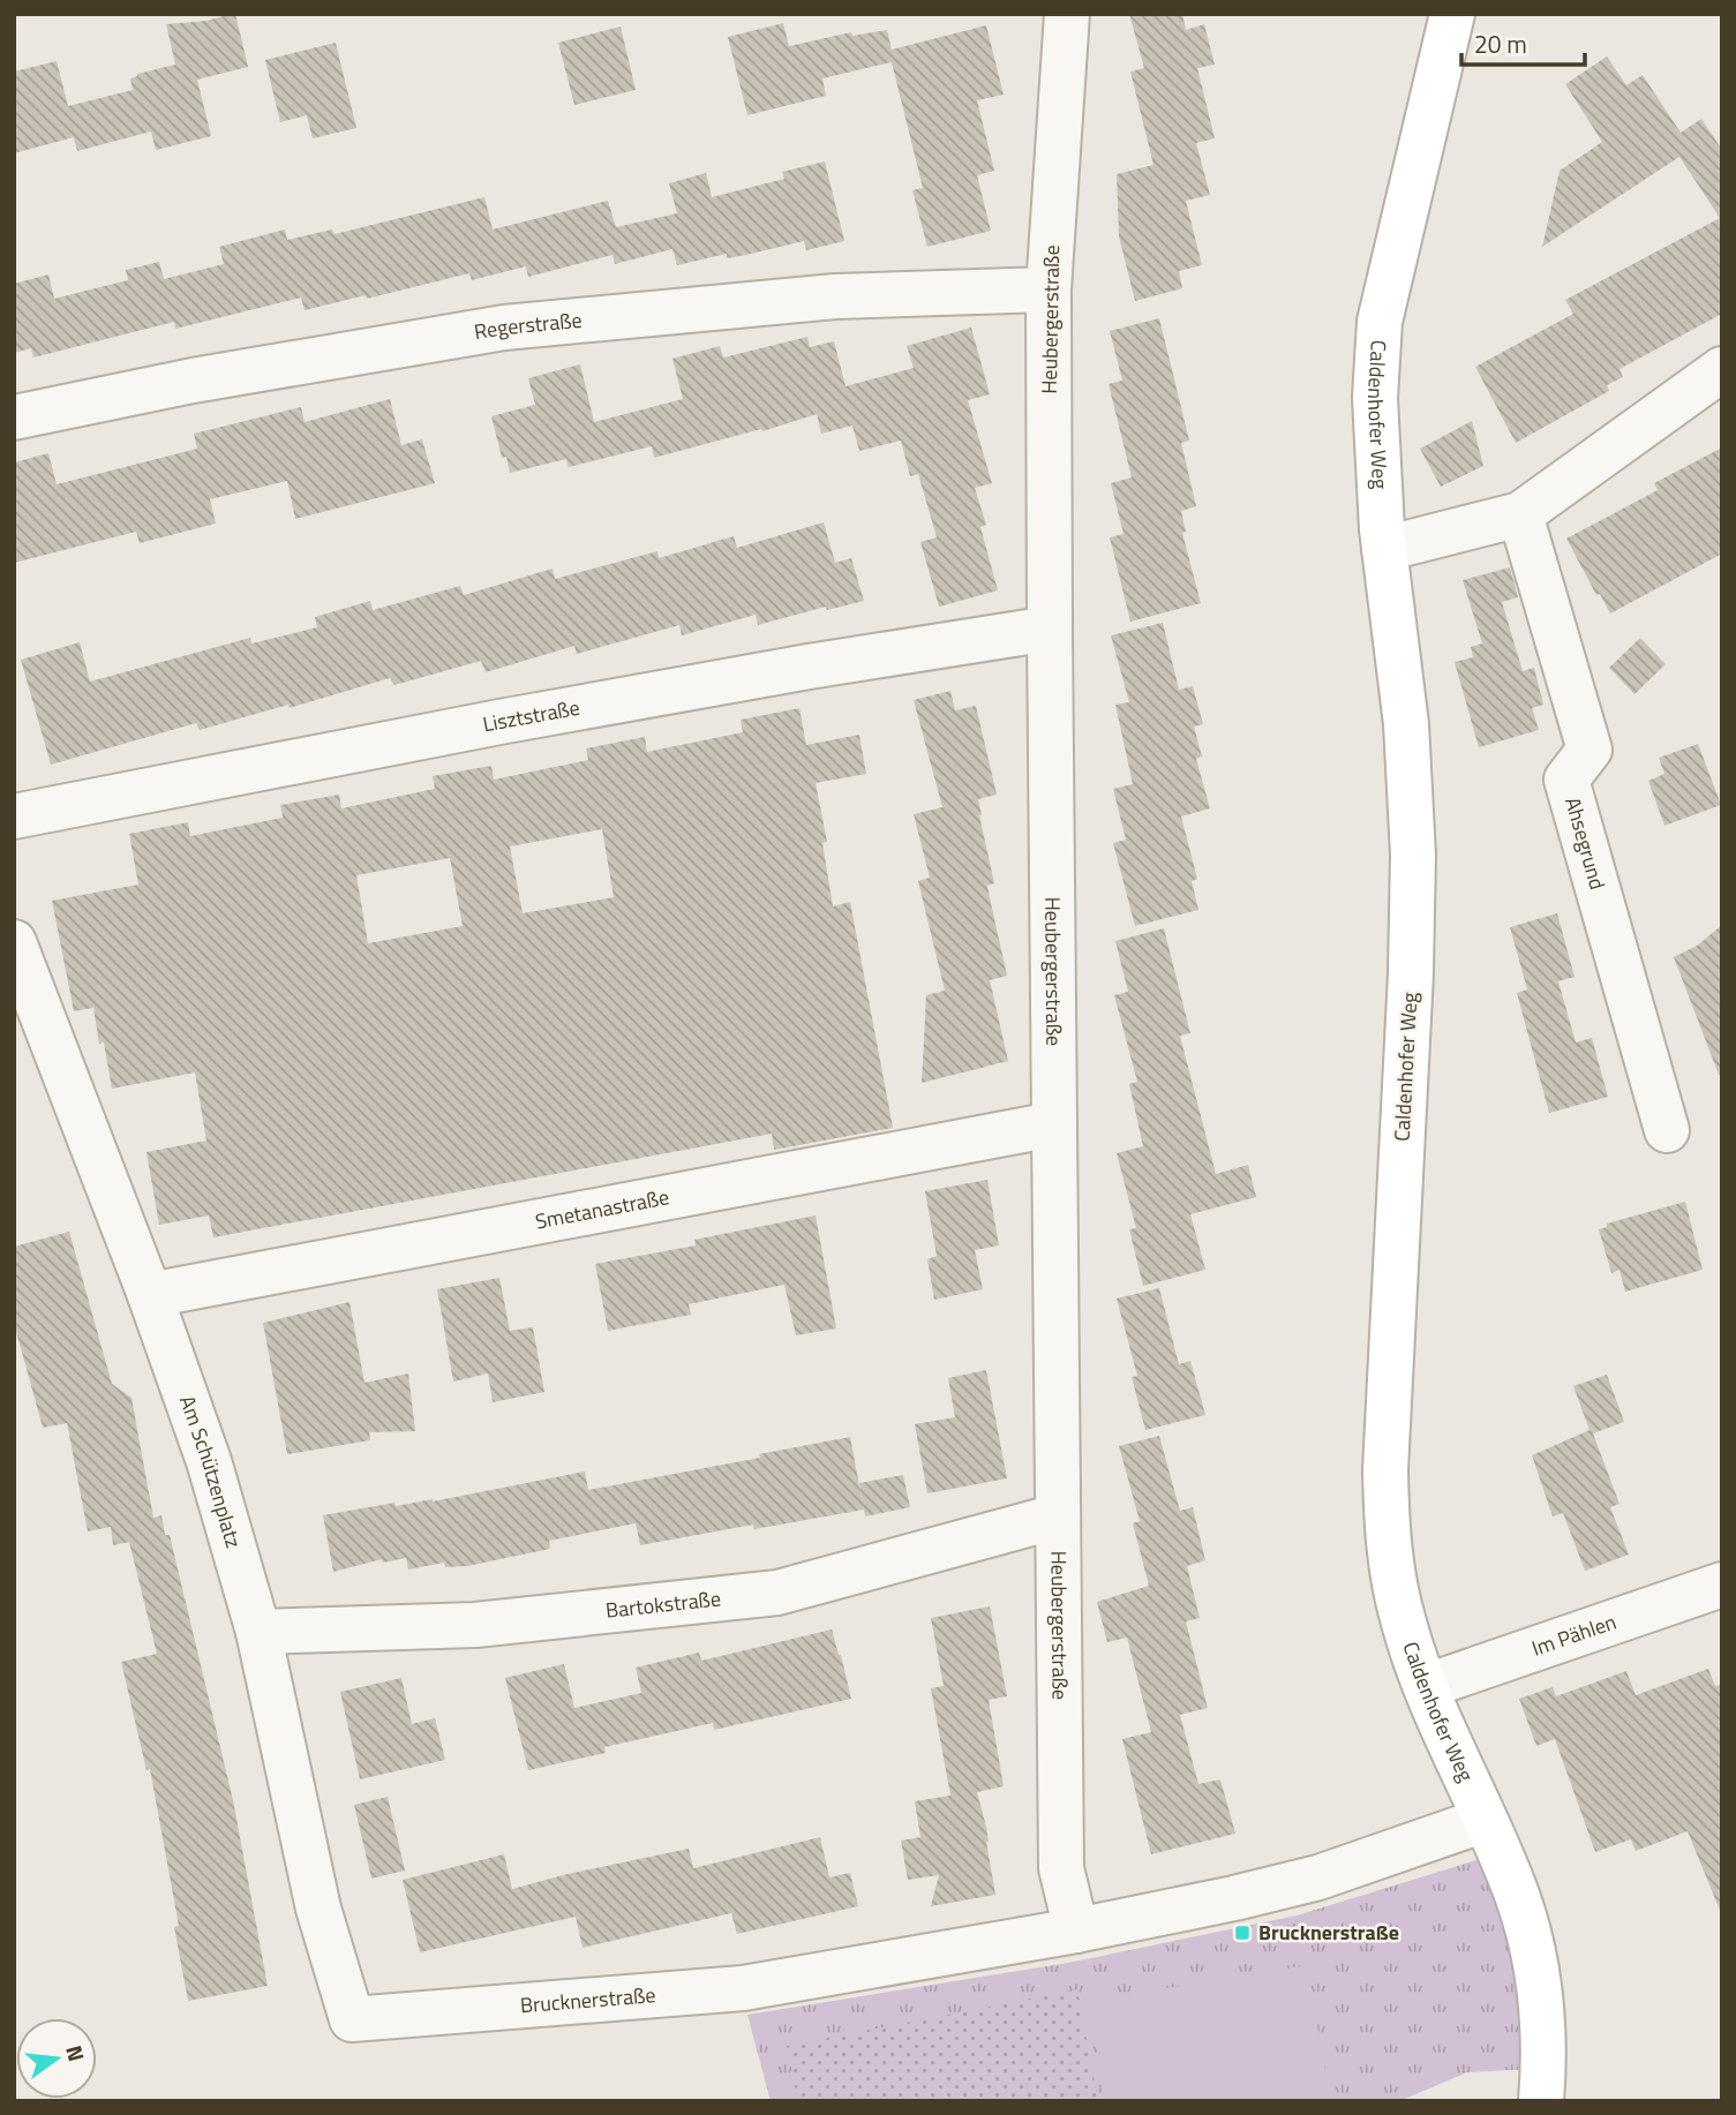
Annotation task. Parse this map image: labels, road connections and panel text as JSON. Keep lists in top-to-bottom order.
{
  "streets": {
    "main road": ["Caldenhofer Weg"],
    "street": [
      "Heubergerstraße",
      "Regerstraße",
      "Lisztstraße",
      "Ahsegrund",
      "Smetanastraße",
      "Am Schützenplatz",
      "Bartokstraße",
      "Im Pählen",
      "Brucknerstraße"
    ]
  },
  "crossings": [
    ["Heubergerstraße", "Regerstraße"],
    ["Heubergerstraße", "Lisztstraße"],
    ["Heubergerstraße", "Smetanastraße"],
    ["Heubergerstraße", "Bartokstraße"],
    ["Heubergerstraße", "Brucknerstraße"],
    ["Caldenhofer Weg", "Im Pählen"],
    ["Caldenhofer Weg", "Brucknerstraße"],
    ["Smetanastraße", "Am Schützenplatz"],
    ["Am Schützenplatz", "Bartokstraße"],
    ["Am Schützenplatz", "Brucknerstraße"]
  ],
  "places": {
    "transit": ["Brucknerstraße"]
  },
  "scale_bar": "20 m",
  "north": "right"
}
